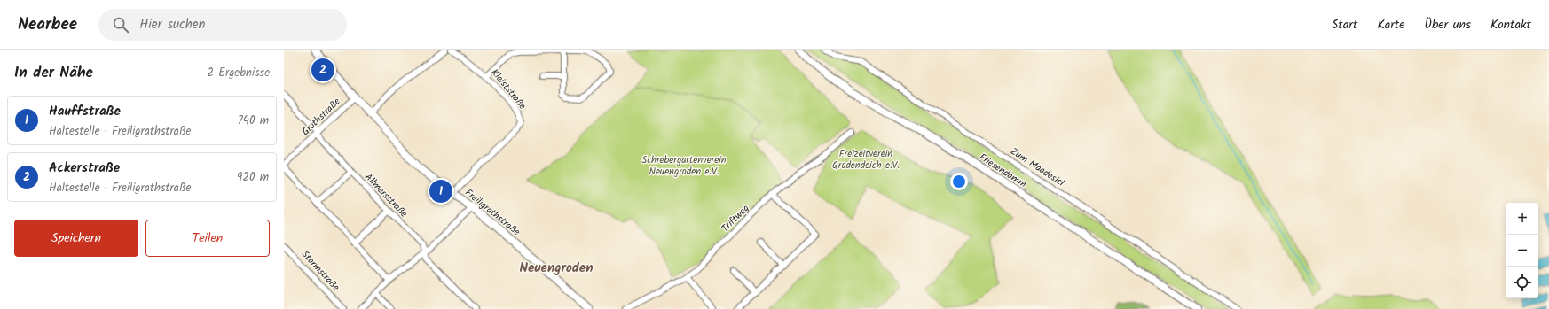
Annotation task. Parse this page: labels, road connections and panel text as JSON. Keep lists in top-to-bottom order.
{
  "streets": {
    "main road": ["Friesendamm", "Freiligrathstraße"],
    "street": [
      "Kleiststraße",
      "Grothstraße",
      "Zum Maadesiel",
      "Allmersstraße",
      "Triftweg",
      "Stormstraße"
    ]
  },
  "crossings": [
    ["Kleiststraße", "Freiligrathstraße"],
    ["Grothstraße", "Allmersstraße"],
    ["Grothstraße", "Freiligrathstraße"]
  ],
  "districts": ["Neuengroden"],
  "parks": ["Freizeitverein Grodendeich e.V.", "Schrebergartenverein Neuengroden e.V."],
  "page": {
    "header": "Nearbee",
    "search": "Hier suchen",
    "nav": [
      "Start",
      "Karte",
      "Über uns",
      "Kontakt"
    ],
    "heading": ["In der Nähe", "2 Ergebnisse"],
    "pins": ["2", "1"],
    "list": [
      {
        "mark": "1",
        "name": "Hauffstraße",
        "note": "Haltestelle · Freiligrathstraße",
        "value": "740 m"
      },
      {
        "mark": "2",
        "name": "Ackerstraße",
        "note": "Haltestelle · Freiligrathstraße",
        "value": "920 m"
      }
    ],
    "map_buttons": ["+", "−"],
    "buttons": ["Speichern", "Teilen"]
  }
}
